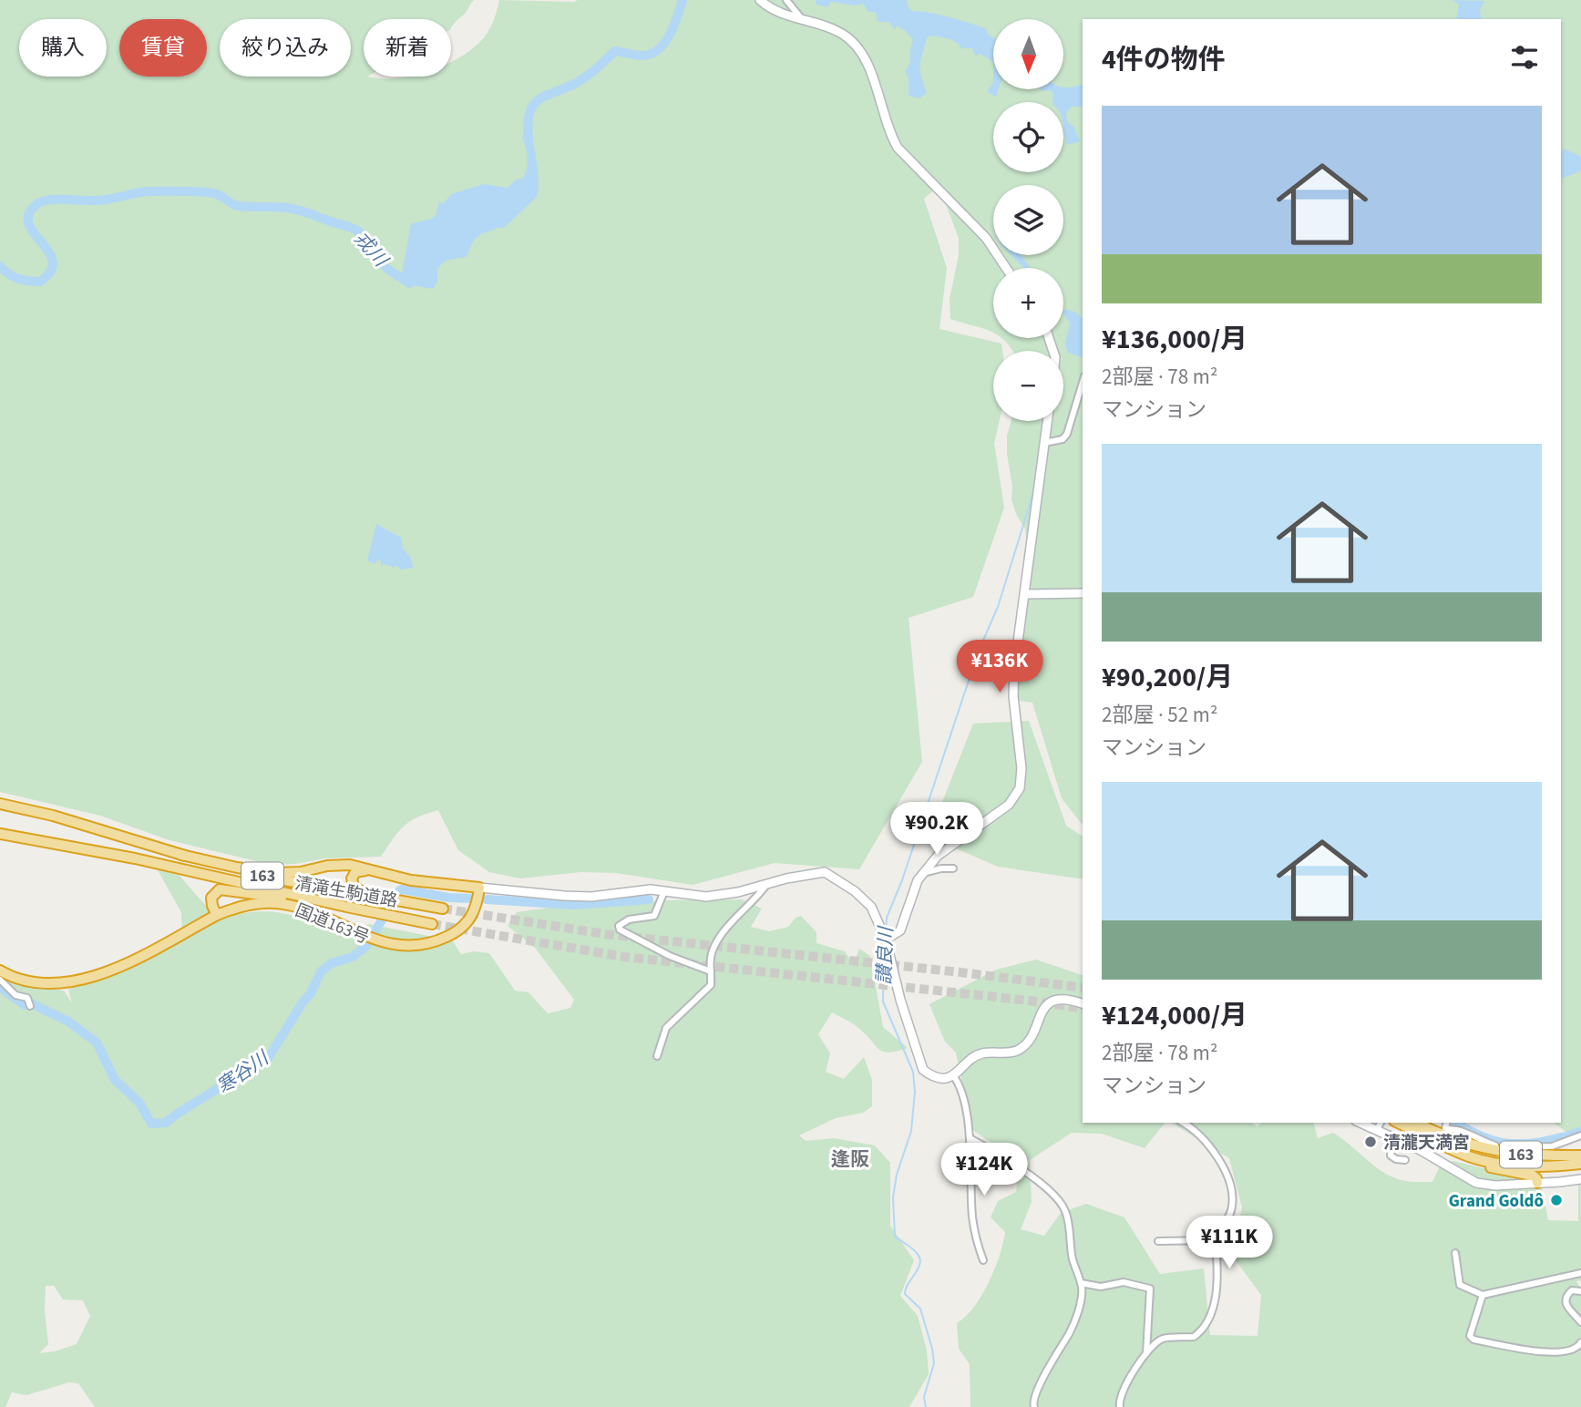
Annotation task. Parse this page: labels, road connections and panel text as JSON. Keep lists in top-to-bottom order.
{
  "streets": {
    "highway": ["163", "清滝生駒道路", "国道163号"]
  },
  "crossings": [
    ["163", "清滝生駒道路"],
    ["163", "国道163号"]
  ],
  "districts": ["逢阪"],
  "water": ["戎川", "讃良川", "寒谷川"],
  "places": ["清瀧天満宮", "Grand Goldô"],
  "north": "bottom",
  "page": {
    "map_buttons": ["+", "−"],
    "chip": [
      "購入",
      "賃貸",
      "絞り込み",
      "新着"
    ],
    "heading": "4件の物件",
    "list": [
      {
        "name": "¥136,000/月",
        "note": "2部屋 · 78 m² · マンション"
      },
      {
        "name": "¥90,200/月",
        "note": "2部屋 · 52 m² · マンション"
      },
      {
        "name": "¥124,000/月",
        "note": "2部屋 · 78 m² · マンション"
      }
    ],
    "price": [
      "¥136K",
      "¥90.2K",
      "¥124K",
      "¥111K"
    ]
  }
}
